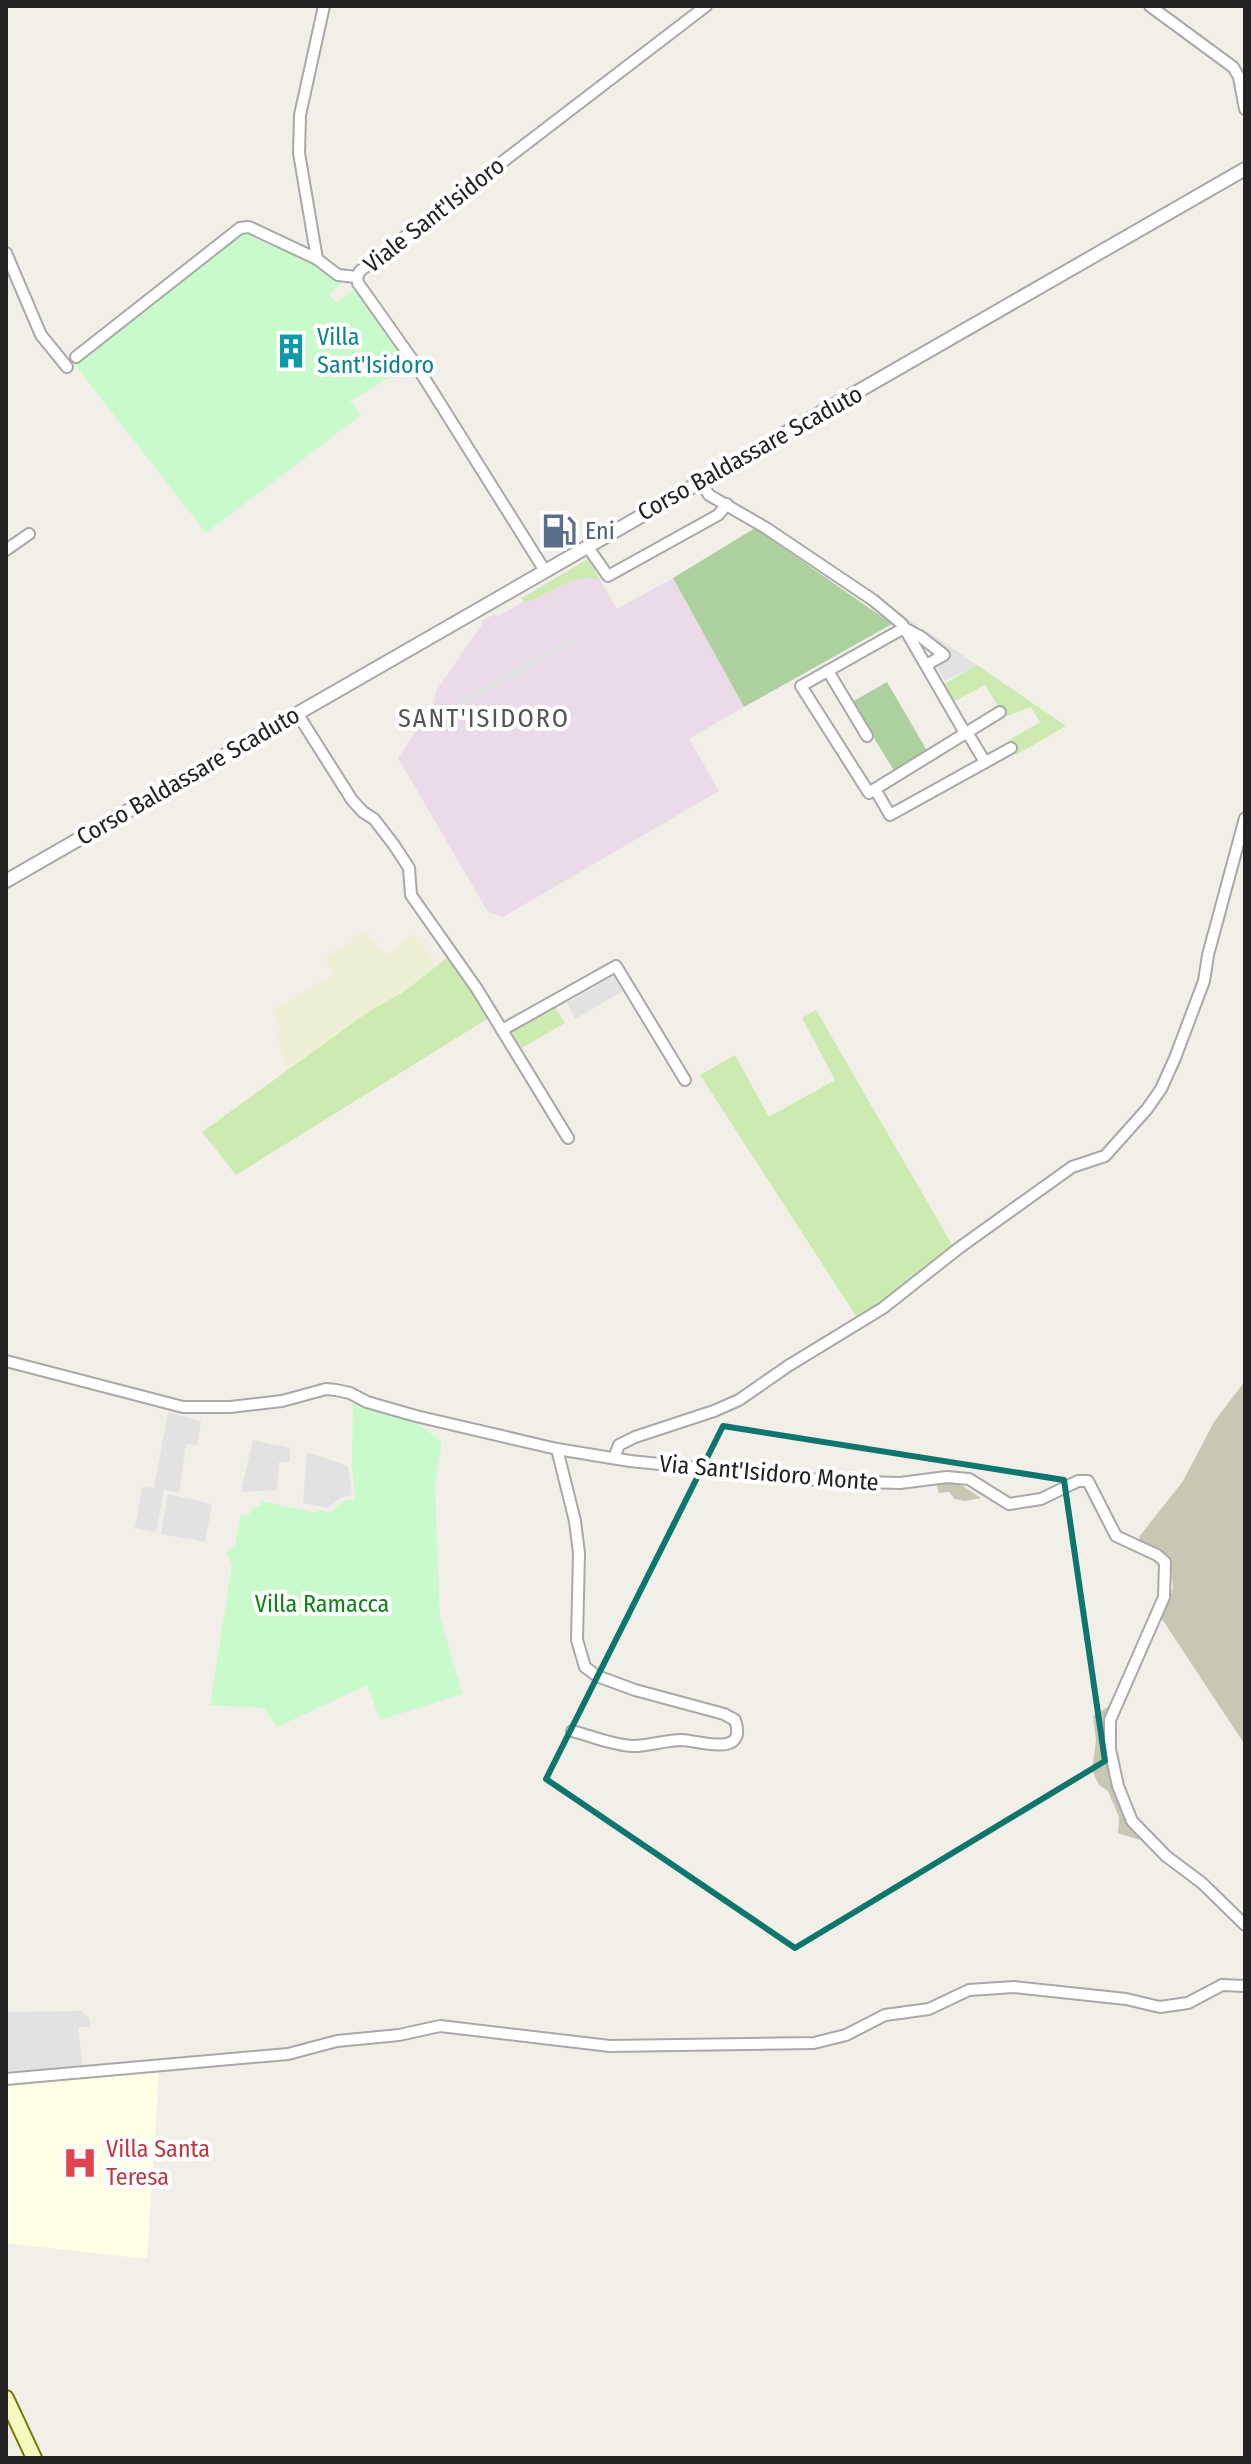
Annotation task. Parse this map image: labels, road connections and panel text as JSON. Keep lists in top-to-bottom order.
{
  "streets": {
    "street": ["Viale Sant'Isidoro", "Corso Baldassare Scaduto", "Via Sant'Isidoro Monte"]
  },
  "districts": ["SANT'ISIDORO"],
  "parks": ["Villa Ramacca"],
  "places": {
    "building": ["Villa Sant'Isidoro"],
    "fuel station": ["Eni"],
    "hospital": ["Villa Santa Teresa"]
  }
}
